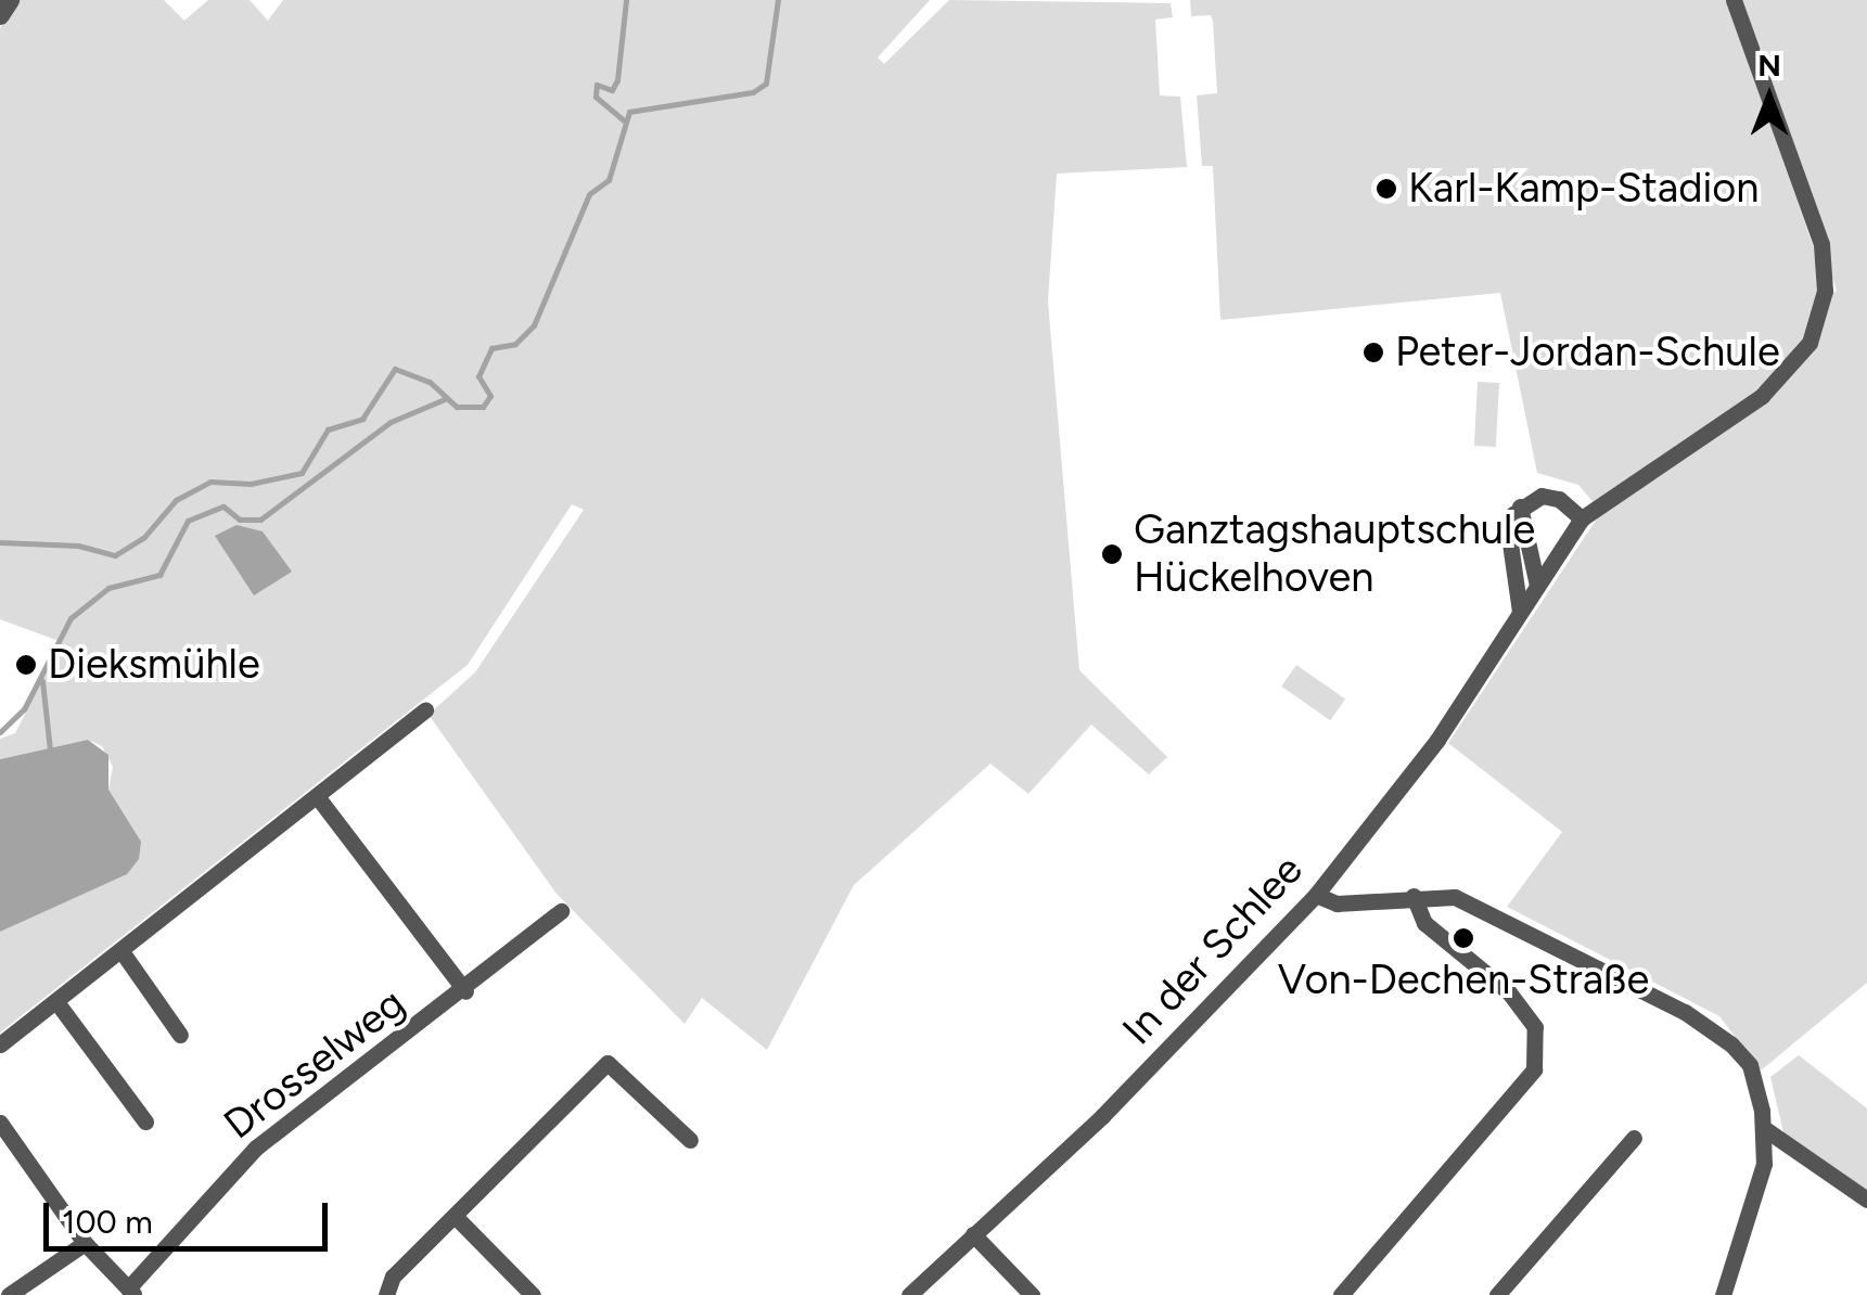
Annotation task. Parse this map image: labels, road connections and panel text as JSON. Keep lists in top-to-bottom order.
{
  "streets": {
    "street": ["In der Schlee", "Drosselweg"]
  },
  "places": [
    "Karl-Kamp-Stadion",
    "Peter-Jordan-Schule",
    "Ganztagshauptschule Hückelhoven",
    "Dieksmühle",
    "Von-Dechen-Straße"
  ],
  "scale_bar": "100 m",
  "north": "top"
}
